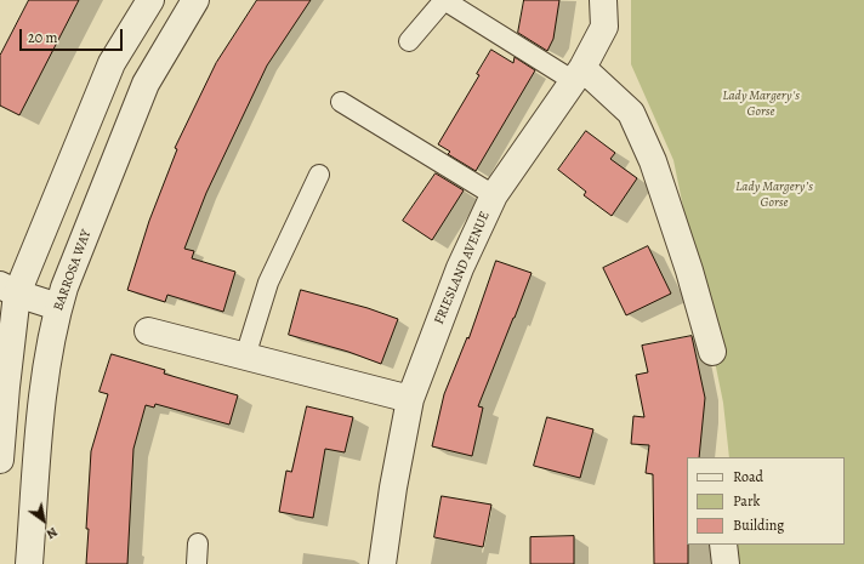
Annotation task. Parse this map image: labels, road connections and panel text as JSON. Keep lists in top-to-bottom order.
{
  "streets": {
    "street": ["FRIESLAND AVENUE", "BARROSA WAY"]
  },
  "parks": ["Lady Margery's Gorse", "Lady Margery’s Gorse"],
  "legend": ["Road", "Park", "Building"],
  "scale_bar": "20 m",
  "north": "bottom right"
}
